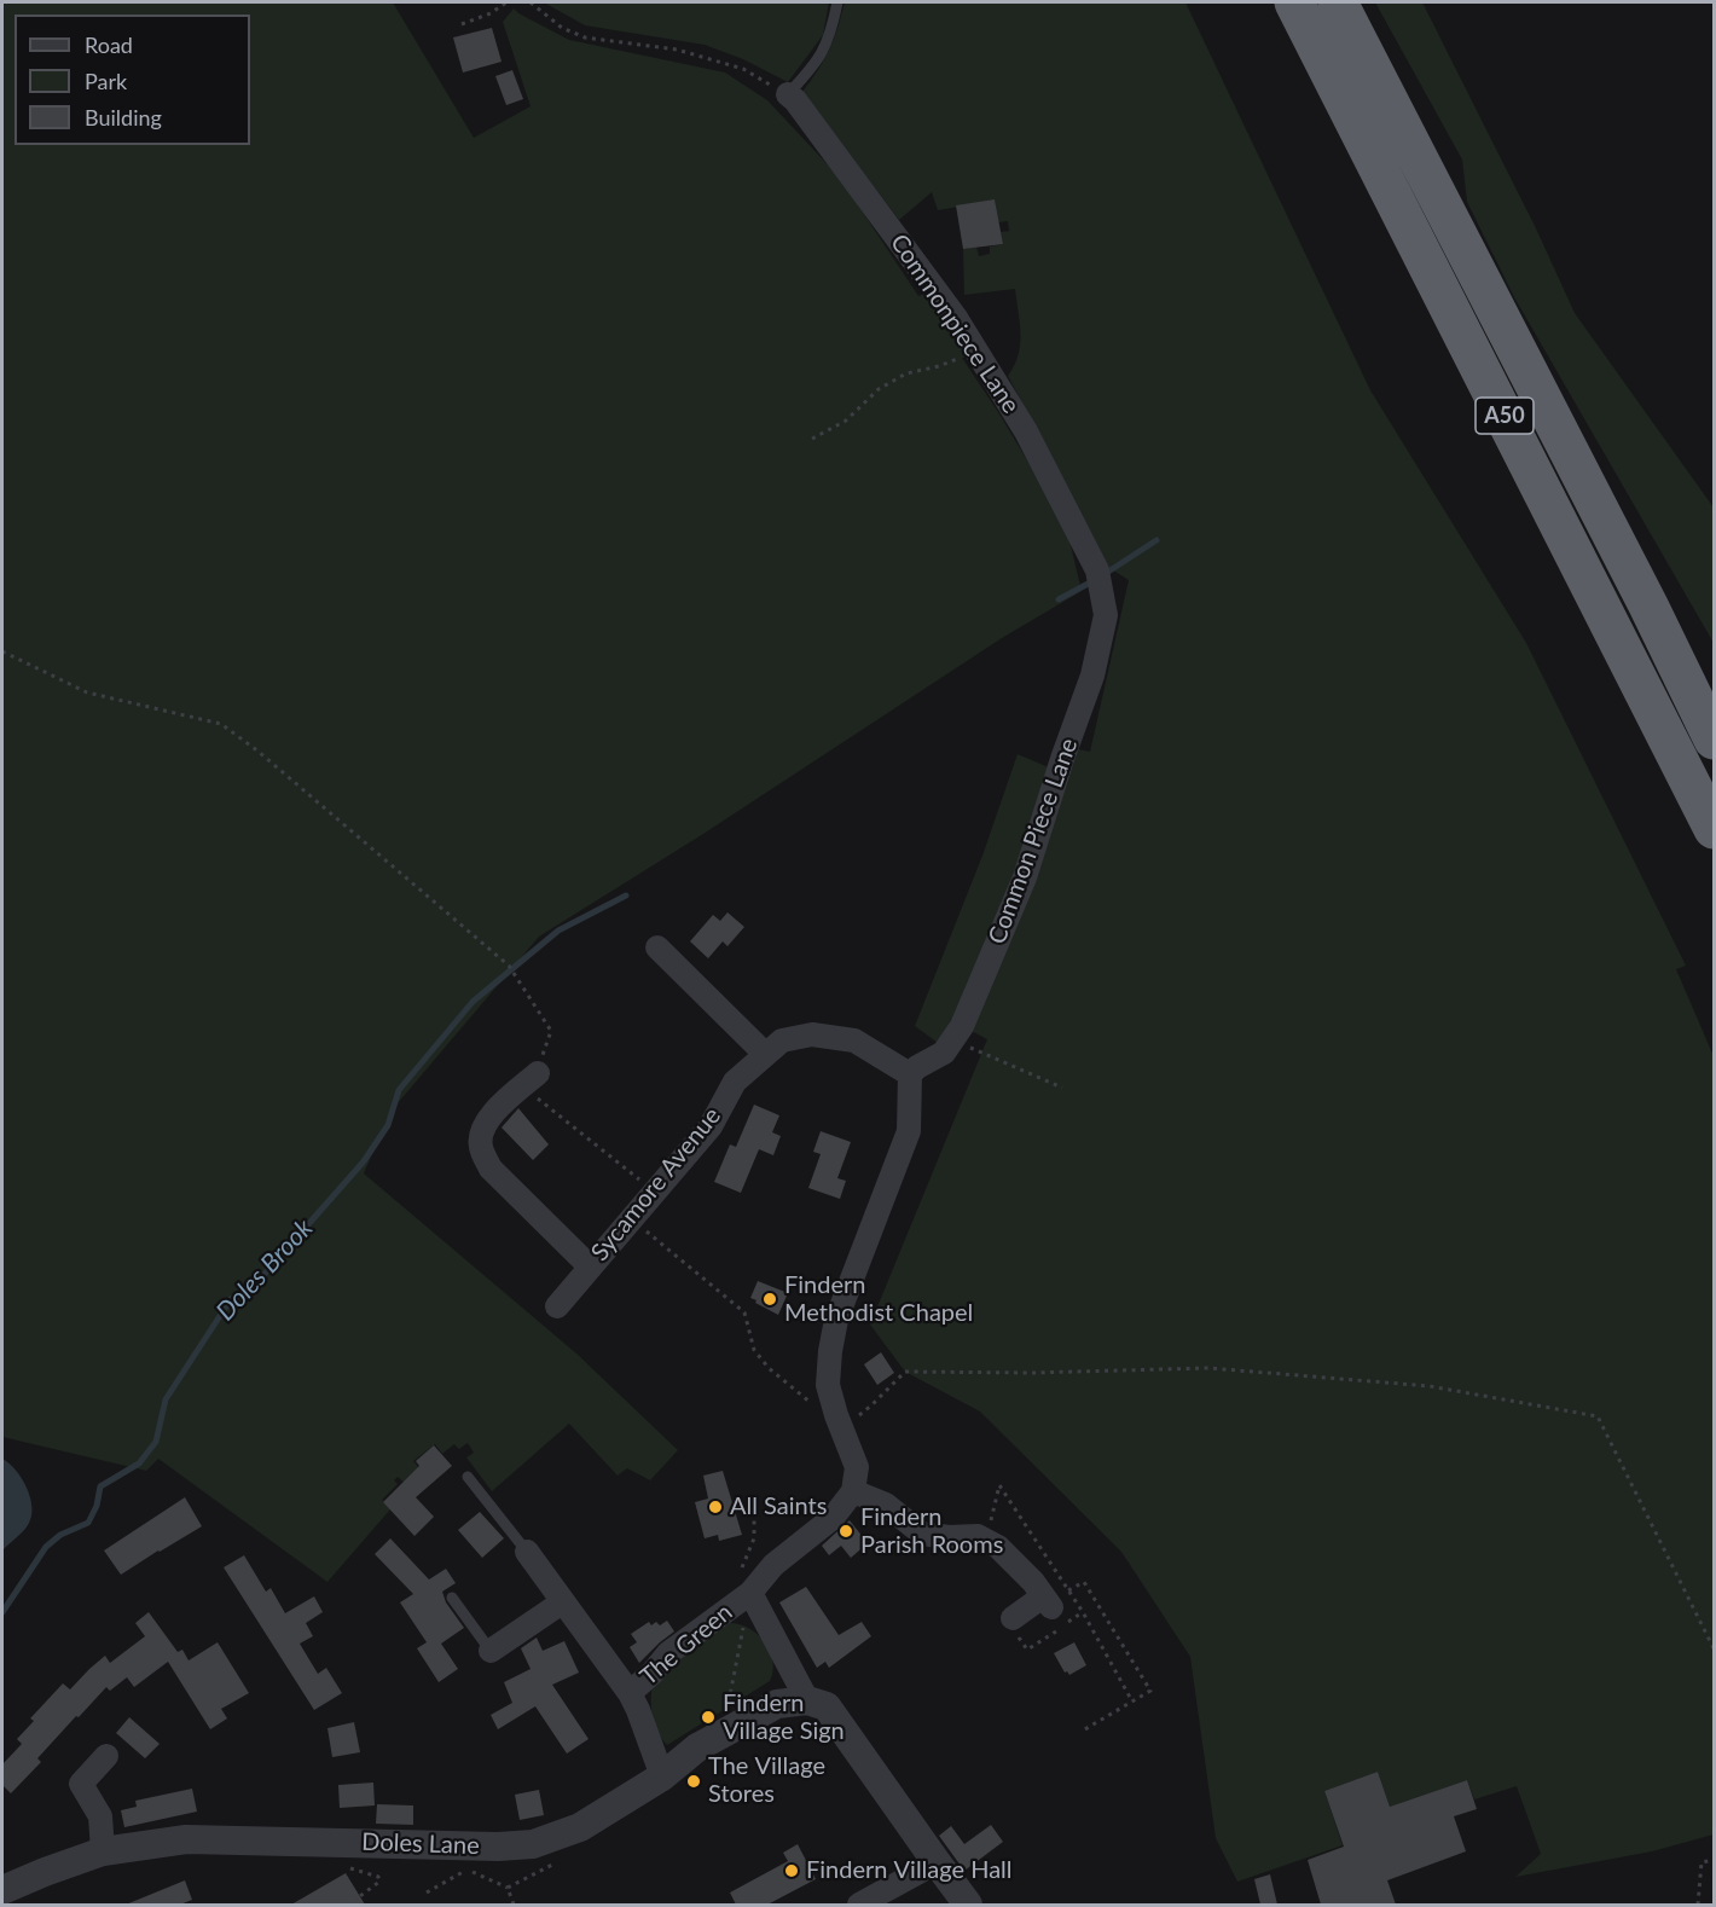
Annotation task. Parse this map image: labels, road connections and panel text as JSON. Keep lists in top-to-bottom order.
{
  "streets": {
    "highway": ["A50"],
    "street": [
      "Commonpiece Lane",
      "Common Piece Lane",
      "Sycamore Avenue",
      "The Green",
      "Doles Lane"
    ]
  },
  "crossings": [
    ["Commonpiece Lane", "Common Piece Lane"],
    ["Common Piece Lane", "Sycamore Avenue"],
    ["The Green", "Doles Lane"]
  ],
  "water": ["Doles Brook"],
  "places": [
    "Findern Methodist Chapel",
    "All Saints",
    "Findern Parish Rooms",
    "Findern Village Sign",
    "The Village Stores",
    "Findern Village Hall"
  ],
  "legend": ["Road", "Park", "Building"]
}
